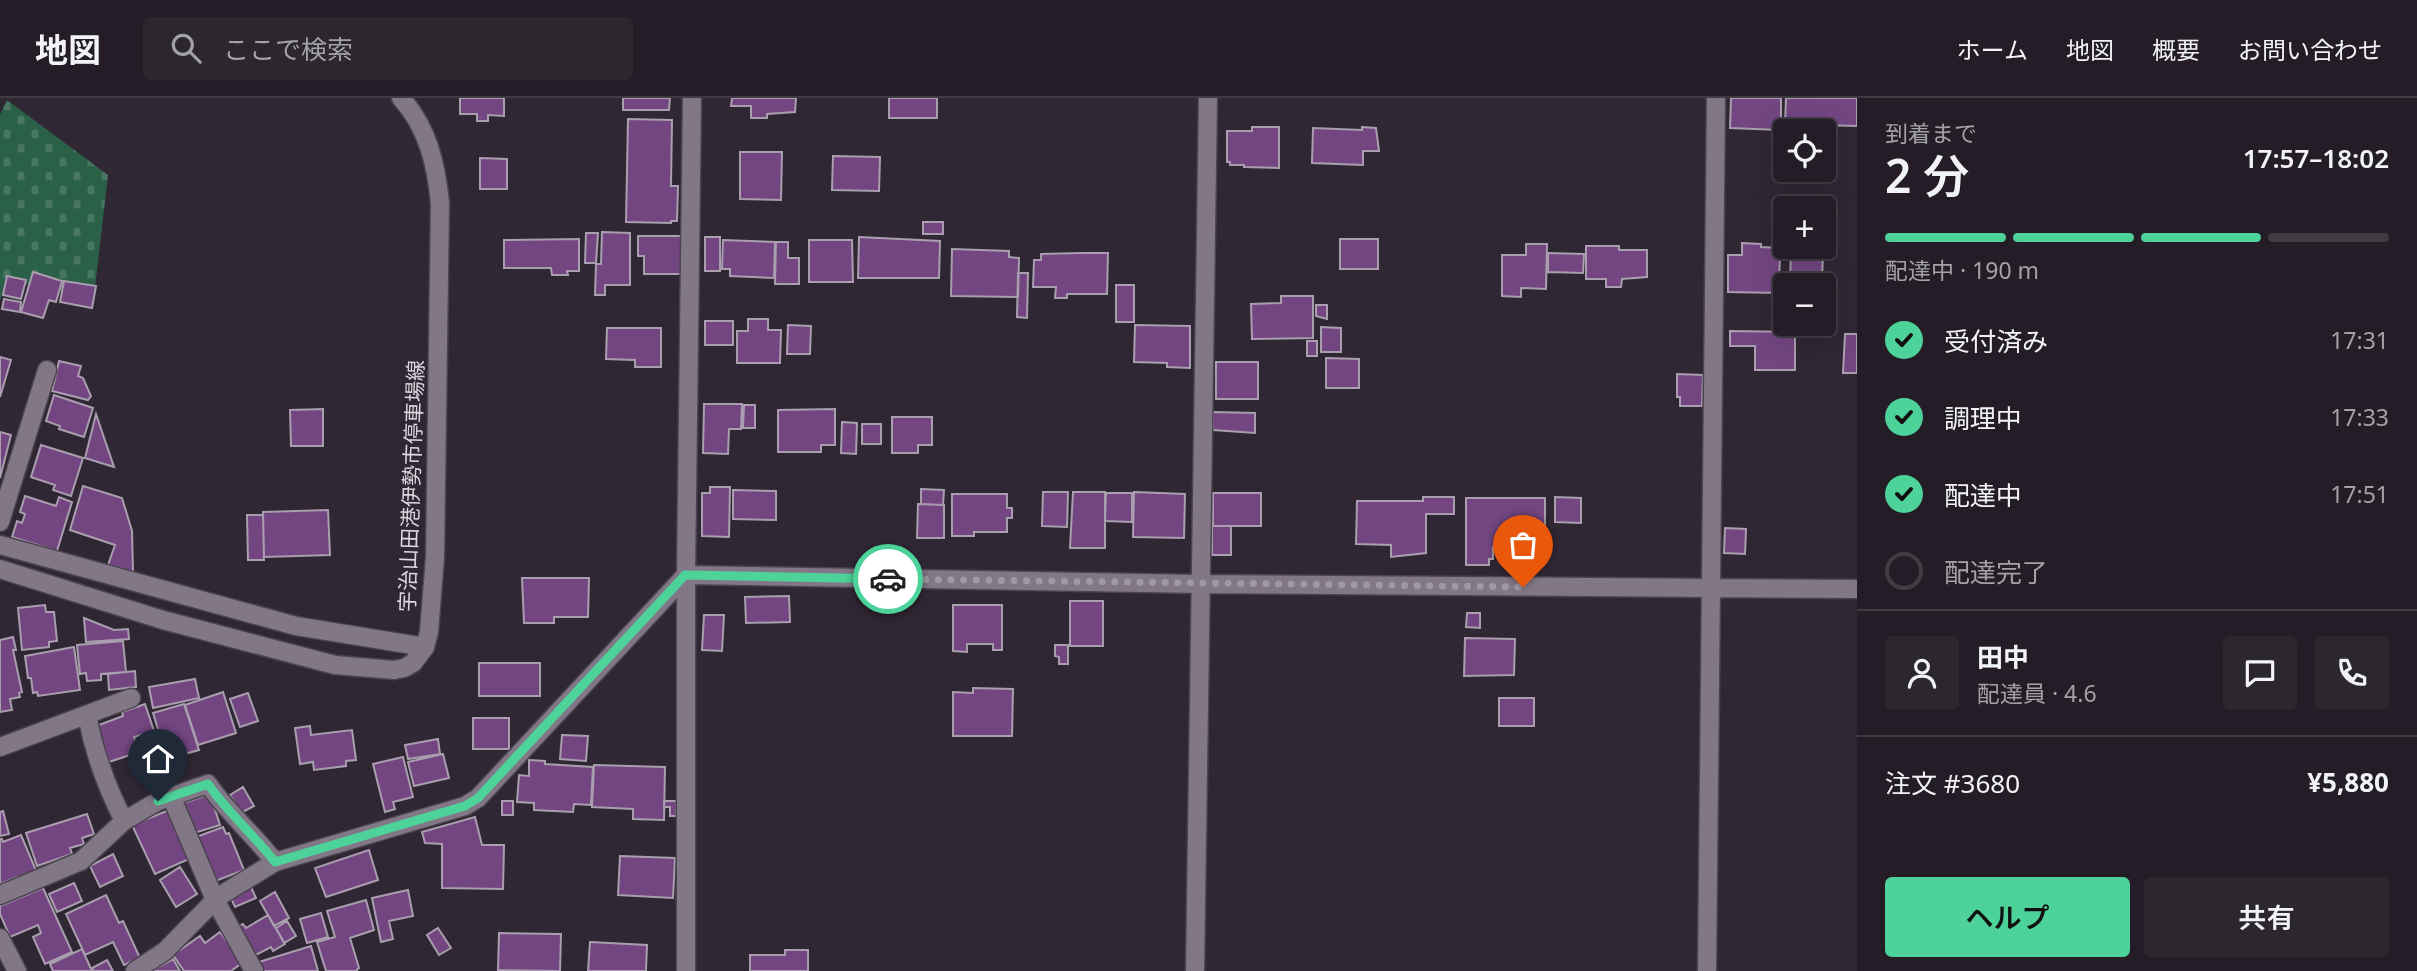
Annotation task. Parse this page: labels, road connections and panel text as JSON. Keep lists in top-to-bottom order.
{
  "streets": {
    "street": ["宇治山田港伊勢市停車場線"]
  },
  "page": {
    "header": "地図",
    "search": "ここで検索",
    "nav": [
      "ホーム",
      "地図",
      "概要",
      "お問い合わせ"
    ],
    "heading": ["2 分", "到着まで", "17:57–18:02"],
    "panel": [
      "田中",
      "配達員 · 4.6",
      "注文 #3680",
      "¥5,880"
    ],
    "map_buttons": ["+", "−"],
    "bar": "配達中 · 190 m",
    "list": [
      ["受付済み", "17:31"],
      ["調理中", "17:33"],
      ["配達中", "17:51"],
      "配達完了"
    ],
    "buttons": ["ヘルプ", "共有"]
  }
}
